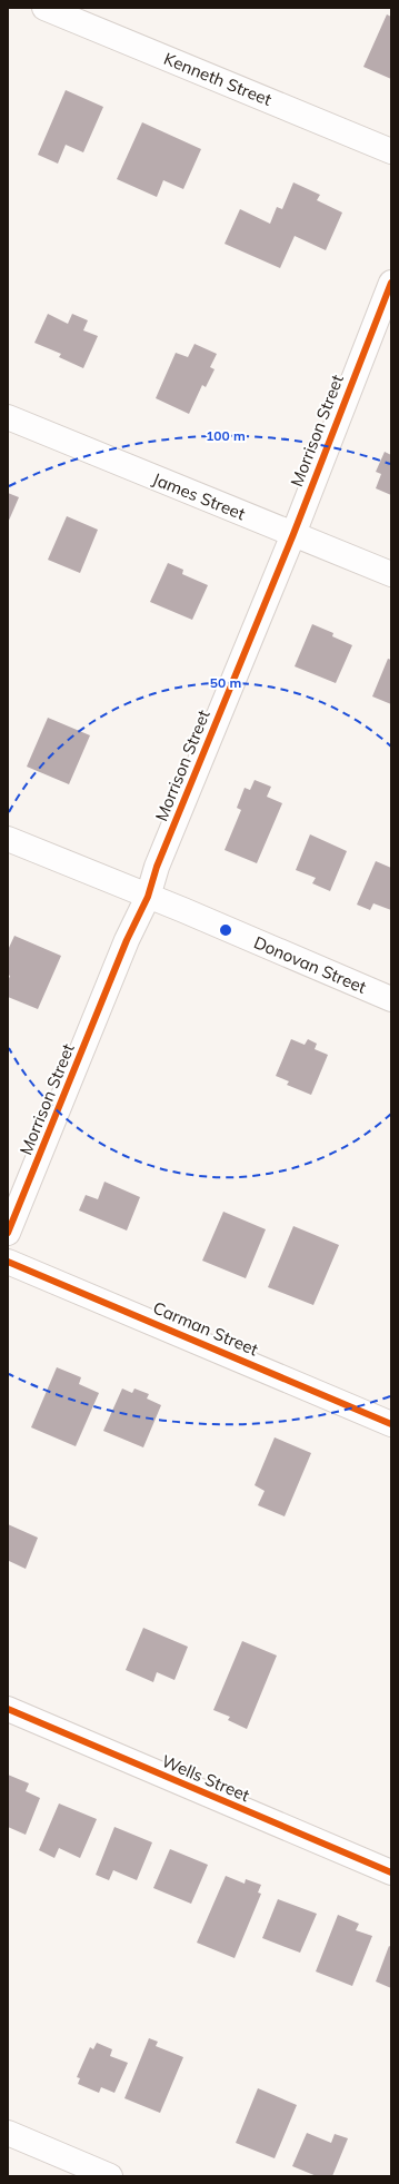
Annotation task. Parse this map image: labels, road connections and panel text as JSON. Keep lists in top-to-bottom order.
{
  "streets": {
    "street": [
      "Kenneth Street",
      "Morrison Street",
      "James Street",
      "Donovan Street",
      "Carman Street",
      "Wells Street"
    ]
  },
  "crossings": [
    ["Morrison Street", "James Street"],
    ["Morrison Street", "Donovan Street"]
  ],
  "rings": ["100 m", "50 m"]
}
